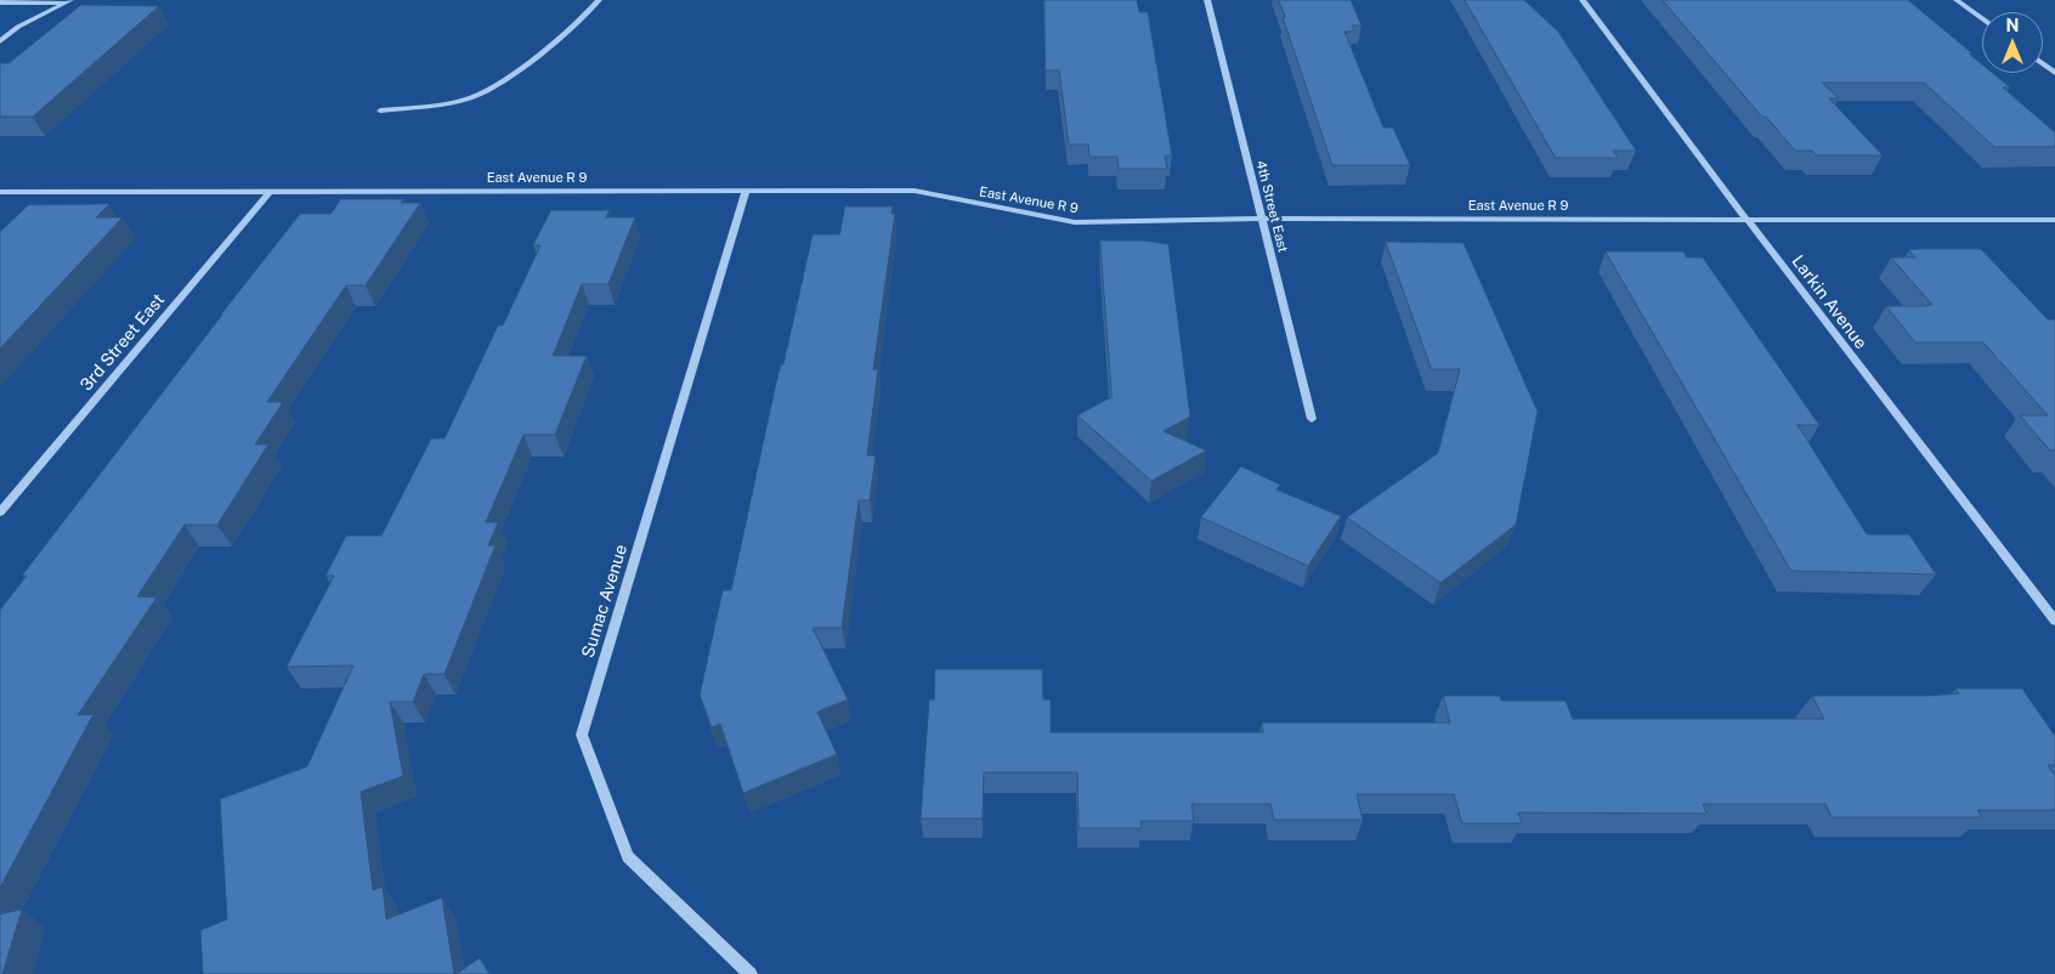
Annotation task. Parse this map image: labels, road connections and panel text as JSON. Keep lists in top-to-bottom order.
{
  "streets": {
    "street": [
      "East Avenue R 9",
      "4th Street East",
      "Larkin Avenue",
      "3rd Street East",
      "Sumac Avenue"
    ]
  },
  "crossings": [
    ["East Avenue R 9", "4th Street East"],
    ["East Avenue R 9", "Larkin Avenue"],
    ["East Avenue R 9", "3rd Street East"],
    ["East Avenue R 9", "Sumac Avenue"]
  ],
  "north": "top"
}
